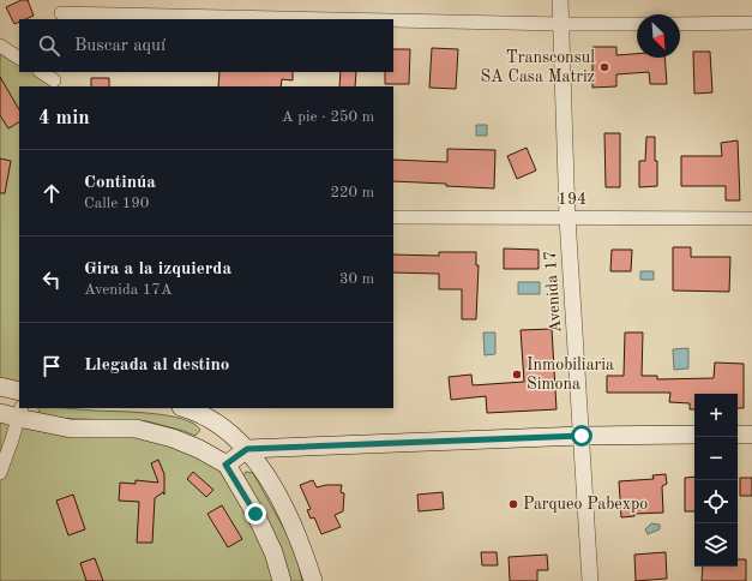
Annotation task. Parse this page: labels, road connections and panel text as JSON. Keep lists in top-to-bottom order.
{
  "streets": {
    "street": ["194", "Avenida 17"]
  },
  "crossings": [
    ["194", "Avenida 17"]
  ],
  "places": ["Transconsul SA Casa Matriz", "Inmobiliaria Simona", "Parqueo Pabexpo"],
  "north": "bottom right",
  "page": {
    "search": "Buscar aquí",
    "heading": ["4 min", "A pie · 250 m"],
    "list": [
      ["Continúa", "Calle 190", "220 m"],
      ["Gira a la izquierda", "Avenida 17A", "30 m"],
      "Llegada al destino"
    ],
    "map_buttons": ["+", "−"]
  }
}
